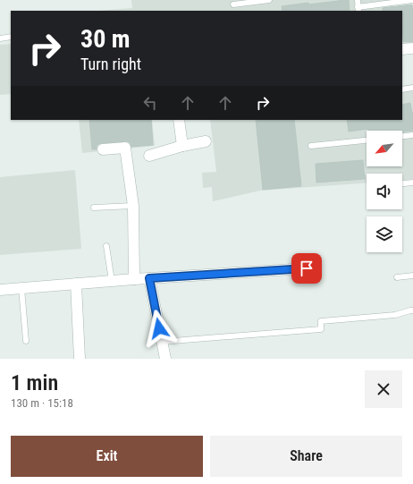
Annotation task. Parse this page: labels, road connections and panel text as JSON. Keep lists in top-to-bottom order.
{
  "north": "bottom left",
  "page": {
    "turn": ["30 m", "Turn right"],
    "heading": ["1 min", "130 m · 15:18"],
    "buttons": ["Exit", "Share"]
  }
}
